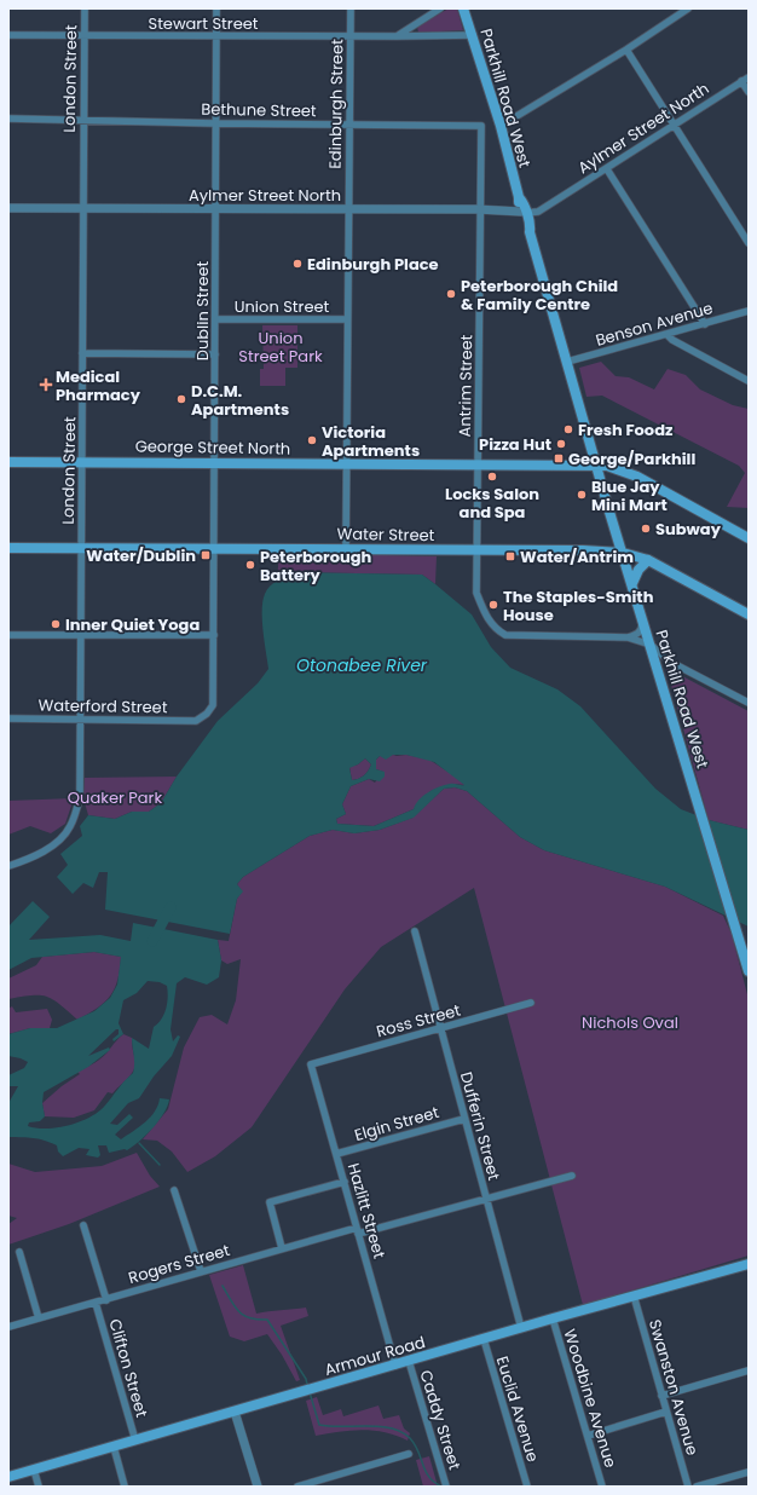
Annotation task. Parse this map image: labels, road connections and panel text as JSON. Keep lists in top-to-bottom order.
{
  "streets": {
    "main road": [
      "Parkhill Road West",
      "George Street North",
      "Water Street",
      "Armour Road"
    ],
    "street": [
      "Stewart Street",
      "London Street",
      "Edinburgh Street",
      "Bethune Street",
      "Aylmer Street North",
      "Union Street",
      "Dublin Street",
      "Benson Avenue",
      "Antrim Street",
      "Waterford Street",
      "Ross Street",
      "Elgin Street",
      "Dufferin Street",
      "Hazlitt Street",
      "Rogers Street",
      "Clifton Street",
      "Swanston Avenue",
      "Woodbine Avenue",
      "Euclid Avenue",
      "Caddy Street"
    ]
  },
  "crossings": [
    ["Stewart Street", "London Street"],
    ["Stewart Street", "Parkhill Road West"],
    ["Stewart Street", "Edinburgh Street"],
    ["Stewart Street", "Dublin Street"],
    ["London Street", "Bethune Street"],
    ["London Street", "Aylmer Street North"],
    ["London Street", "George Street North"],
    ["London Street", "Water Street"],
    ["London Street", "Waterford Street"],
    ["Parkhill Road West", "Aylmer Street North"],
    ["Parkhill Road West", "Benson Avenue"],
    ["Parkhill Road West", "George Street North"],
    ["Parkhill Road West", "Water Street"],
    ["Edinburgh Street", "Bethune Street"],
    ["Edinburgh Street", "Aylmer Street North"],
    ["Edinburgh Street", "Union Street"],
    ["Edinburgh Street", "George Street North"],
    ["Edinburgh Street", "Water Street"],
    ["Bethune Street", "Dublin Street"],
    ["Bethune Street", "Antrim Street"],
    ["Aylmer Street North", "Dublin Street"],
    ["Aylmer Street North", "Antrim Street"],
    ["Union Street", "Dublin Street"],
    ["Dublin Street", "George Street North"],
    ["Dublin Street", "Water Street"],
    ["Dublin Street", "Waterford Street"],
    ["Antrim Street", "George Street North"],
    ["Antrim Street", "Water Street"],
    ["Ross Street", "Dufferin Street"],
    ["Ross Street", "Hazlitt Street"],
    ["Elgin Street", "Dufferin Street"],
    ["Elgin Street", "Hazlitt Street"],
    ["Dufferin Street", "Rogers Street"],
    ["Dufferin Street", "Armour Road"],
    ["Hazlitt Street", "Rogers Street"],
    ["Hazlitt Street", "Armour Road"],
    ["Rogers Street", "Clifton Street"],
    ["Armour Road", "Clifton Street"],
    ["Armour Road", "Swanston Avenue"],
    ["Armour Road", "Woodbine Avenue"],
    ["Armour Road", "Euclid Avenue"],
    ["Armour Road", "Caddy Street"]
  ],
  "water": ["Otonabee River"],
  "parks": ["Union Street Park", "Quaker Park", "Nichols Oval"],
  "places": {
    "other": [
      "Edinburgh Place",
      "Peterborough Child & Family Centre",
      "D.C.M. Apartments",
      "Fresh Foodz",
      "Victoria Apartments",
      "Pizza Hut",
      "Locks Salon and Spa",
      "Blue Jay Mini Mart",
      "Subway",
      "Peterborough Battery",
      "The Staples-Smith House",
      "Inner Quiet Yoga"
    ],
    "health": ["Medical Pharmacy"],
    "transit": ["George/Parkhill", "Water/Dublin", "Water/Antrim"]
  }
}
